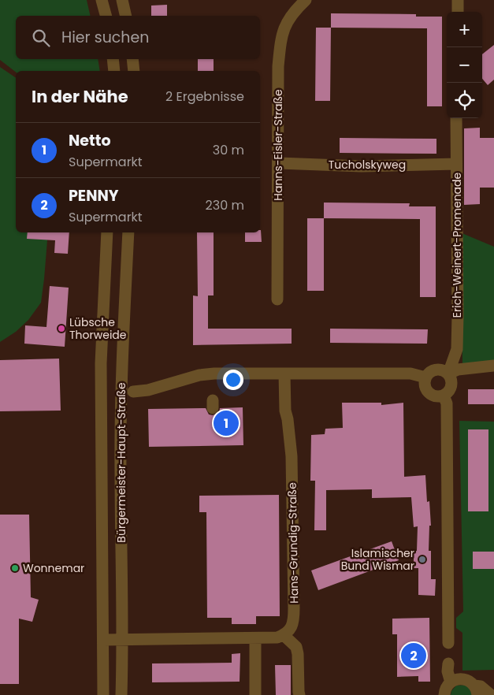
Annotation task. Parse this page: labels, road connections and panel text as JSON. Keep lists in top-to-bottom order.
{
  "streets": {
    "street": [
      "Hanns-Eisler-Straße",
      "Tucholskyweg",
      "Erich-Weinert-Promenade",
      "Bürgermeister-Haupt-Straße",
      "Hans-Grundig-Straße"
    ]
  },
  "crossings": [
    ["Hanns-Eisler-Straße", "Tucholskyweg"],
    ["Tucholskyweg", "Erich-Weinert-Promenade"]
  ],
  "places": ["Lübsche Thorweide", "Islamischer Bund Wismar", "Wonnemar"],
  "page": {
    "map_buttons": ["+", "−"],
    "search": "Hier suchen",
    "heading": ["In der Nähe", "2 Ergebnisse"],
    "list": [
      {
        "mark": "1",
        "name": "Netto",
        "note": "Supermarkt",
        "value": "30 m"
      },
      {
        "mark": "2",
        "name": "PENNY",
        "note": "Supermarkt",
        "value": "230 m"
      }
    ],
    "pins": ["1", "2"]
  }
}
